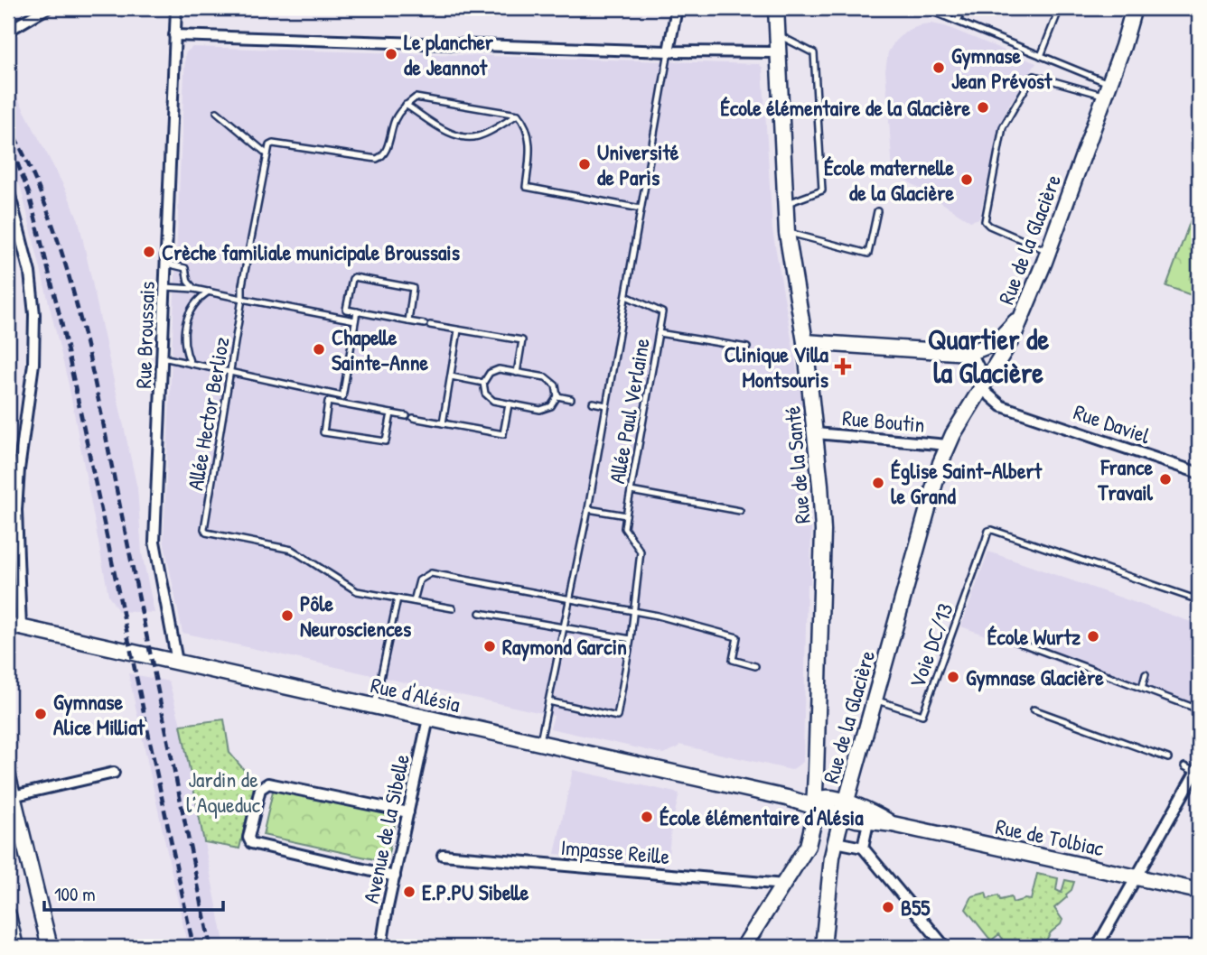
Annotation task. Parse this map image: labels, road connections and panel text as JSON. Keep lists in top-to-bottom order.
{
  "streets": {
    "street": [
      "Rue de la Glacière",
      "Rue Broussais",
      "Rue Boutin",
      "Rue Daviel",
      "Rue de la Santé",
      "Rue d'Alésia",
      "Avenue de la Sibelle",
      "Rue de Tolbiac",
      "Impasse Reille"
    ],
    "lane": ["Allée Paul Verlaine", "Allée Hector Berlioz", "Voie DC/13"]
  },
  "crossings": [
    ["Rue de la Glacière", "Rue Boutin"],
    ["Rue de la Glacière", "Rue Daviel"],
    ["Rue de la Glacière", "Voie DC/13"],
    ["Rue de la Glacière", "Rue d'Alésia"],
    ["Rue Broussais", "Rue d'Alésia"],
    ["Allée Paul Verlaine", "Rue d'Alésia"],
    ["Rue Boutin", "Rue de la Santé"],
    ["Rue de la Santé", "Rue d'Alésia"],
    ["Rue de la Santé", "Impasse Reille"],
    ["Rue d'Alésia", "Avenue de la Sibelle"]
  ],
  "districts": ["Quartier de la Glacière"],
  "parks": ["Jardin de l’Aqueduc"],
  "places": {
    "other": [
      "Le plancher de Jeannot",
      "Gymnase Jean Prévost",
      "École élémentaire de la Glacière",
      "Université de Paris",
      "École maternelle de la Glacière",
      "Crèche familiale municipale Broussais",
      "Chapelle Sainte-Anne",
      "France Travail",
      "Église Saint-Albert le Grand",
      "Pôle Neurosciences",
      "École Wurtz",
      "Raymond Garcin",
      "Gymnase Glacière",
      "Gymnase Alice Milliat",
      "École élémentaire d'Alésia",
      "E.P.PU Sibelle",
      "B55"
    ],
    "health": ["Clinique Villa Montsouris"]
  },
  "scale_bar": "100 m"
}
